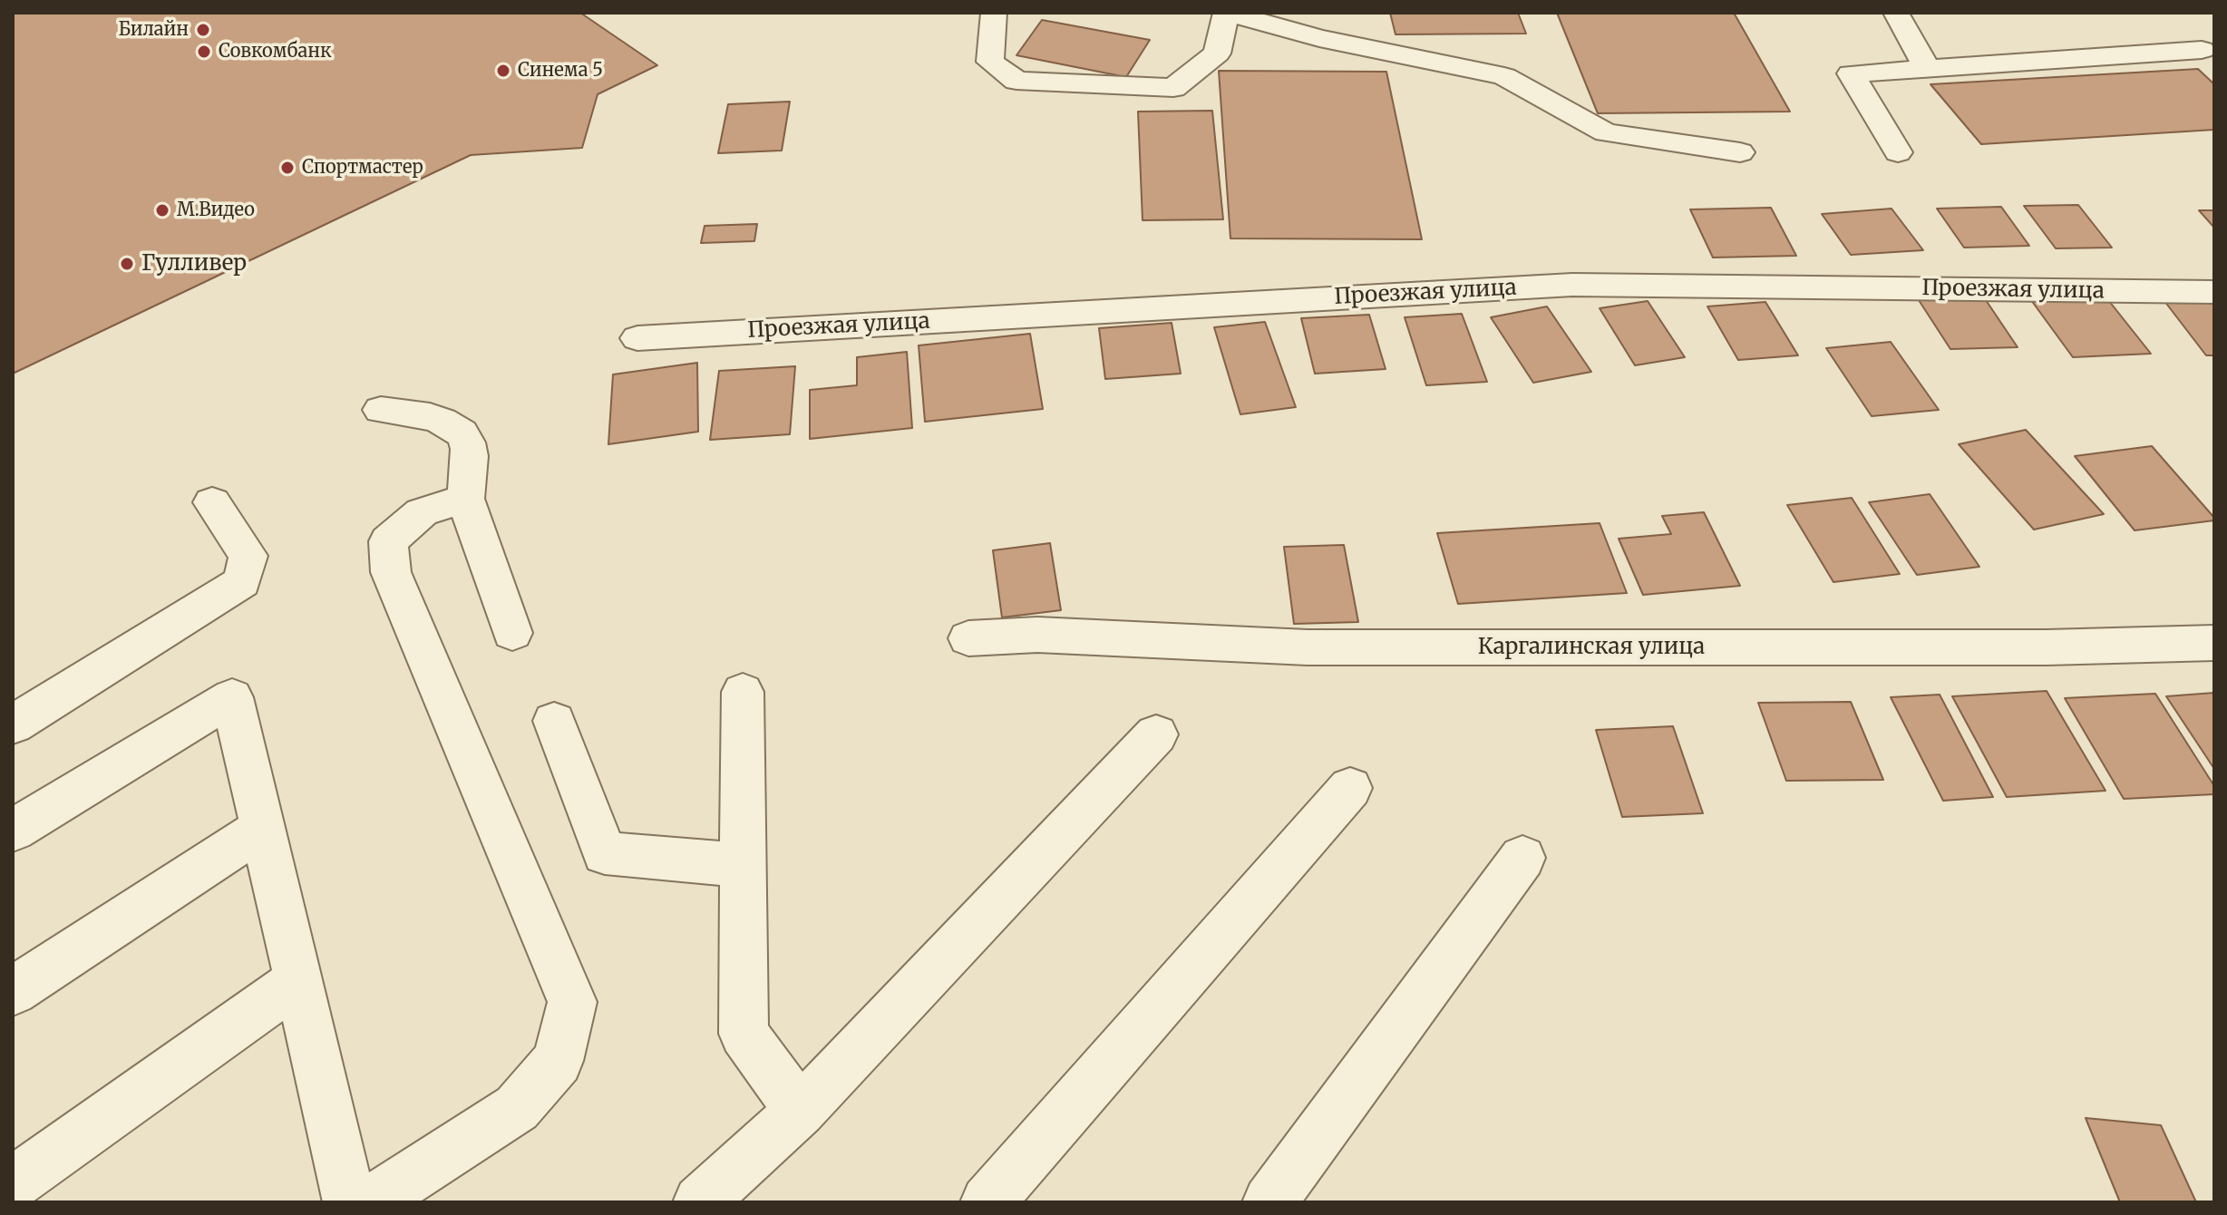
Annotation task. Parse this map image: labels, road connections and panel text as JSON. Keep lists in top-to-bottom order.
{
  "streets": {
    "street": ["Проезжая улица", "Каргалинская улица"]
  },
  "places": [
    "Билайн",
    "Совкомбанк",
    "Синема 5",
    "Спортмастер",
    "М.Видео",
    "Гулливер"
  ]
}
